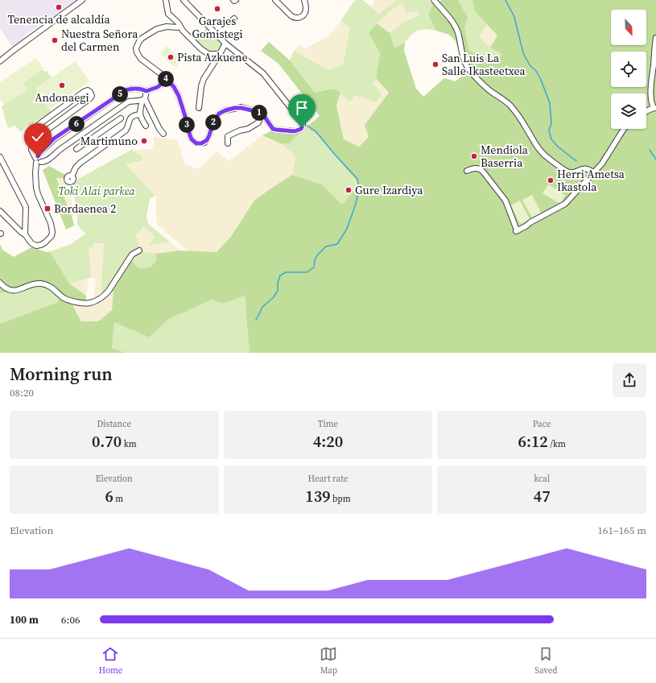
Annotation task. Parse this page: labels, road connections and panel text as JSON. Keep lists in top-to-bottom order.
{
  "parks": ["Toki Alai parkea"],
  "places": {
    "other": [
      "Tenencia de alcaldía",
      "Garajes Gomistegi",
      "Nuestra Señora del Carmen",
      "Pista Azkuene",
      "San Luis La Salle Ikasteetxea",
      "Andonaegi",
      "Martimuno",
      "Mendiola Baserria",
      "Herri Ametsa Ikastola",
      "Gure Izardiya"
    ],
    "transit": ["Bordaenea 2"]
  },
  "north": "bottom right",
  "page": {
    "pins": [
      "4",
      "5",
      "1",
      "2",
      "6",
      "3"
    ],
    "heading": ["Morning run", "08:20"],
    "stats": [
      ["Distance", "0.70 km"],
      ["Time", "4:20"],
      ["Pace", "6:12 /km"],
      ["Elevation", "6 m"],
      ["Heart rate", "139 bpm"],
      ["kcal", "47"]
    ],
    "chart": ["Elevation", "161–165 m"],
    "list": [
      {
        "name": "100 m",
        "note": "6:06"
      }
    ],
    "tabs": ["Home", "Map", "Saved"]
  }
}
